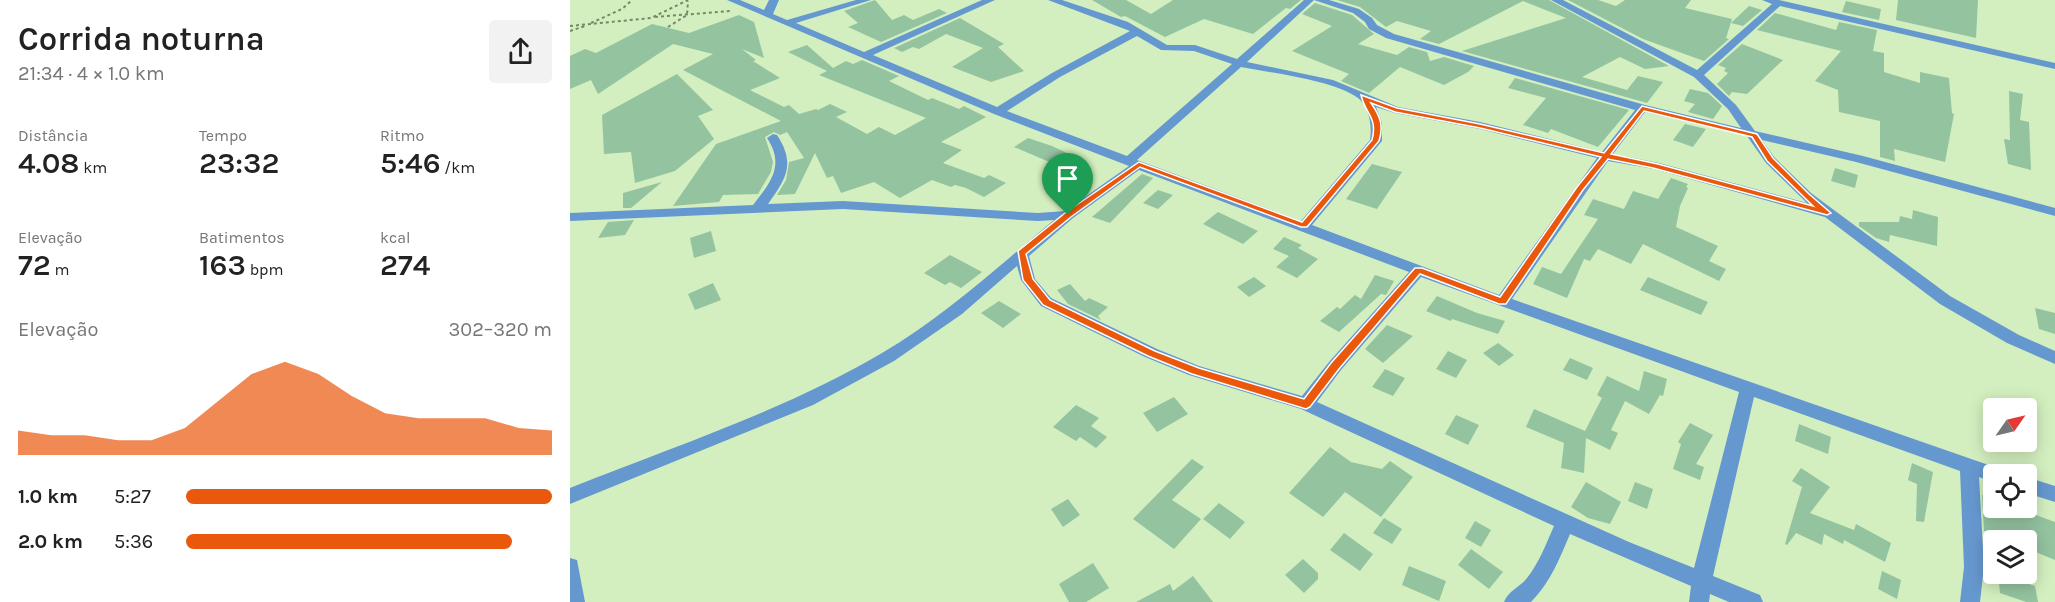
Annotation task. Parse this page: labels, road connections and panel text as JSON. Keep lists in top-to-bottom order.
{
  "north": "top right",
  "page": {
    "heading": ["Corrida noturna", "21:34 · 4 × 1.0 km"],
    "stats": [
      ["Distância", "4.08 km"],
      ["Tempo", "23:32"],
      ["Ritmo", "5:46 /km"],
      ["Elevação", "72 m"],
      ["Batimentos", "163 bpm"],
      ["kcal", "274"]
    ],
    "chart": ["Elevação", "302–320 m"],
    "list": [
      {
        "name": "1.0 km",
        "note": "5:27"
      },
      {
        "name": "2.0 km",
        "note": "5:36"
      }
    ]
  }
}
